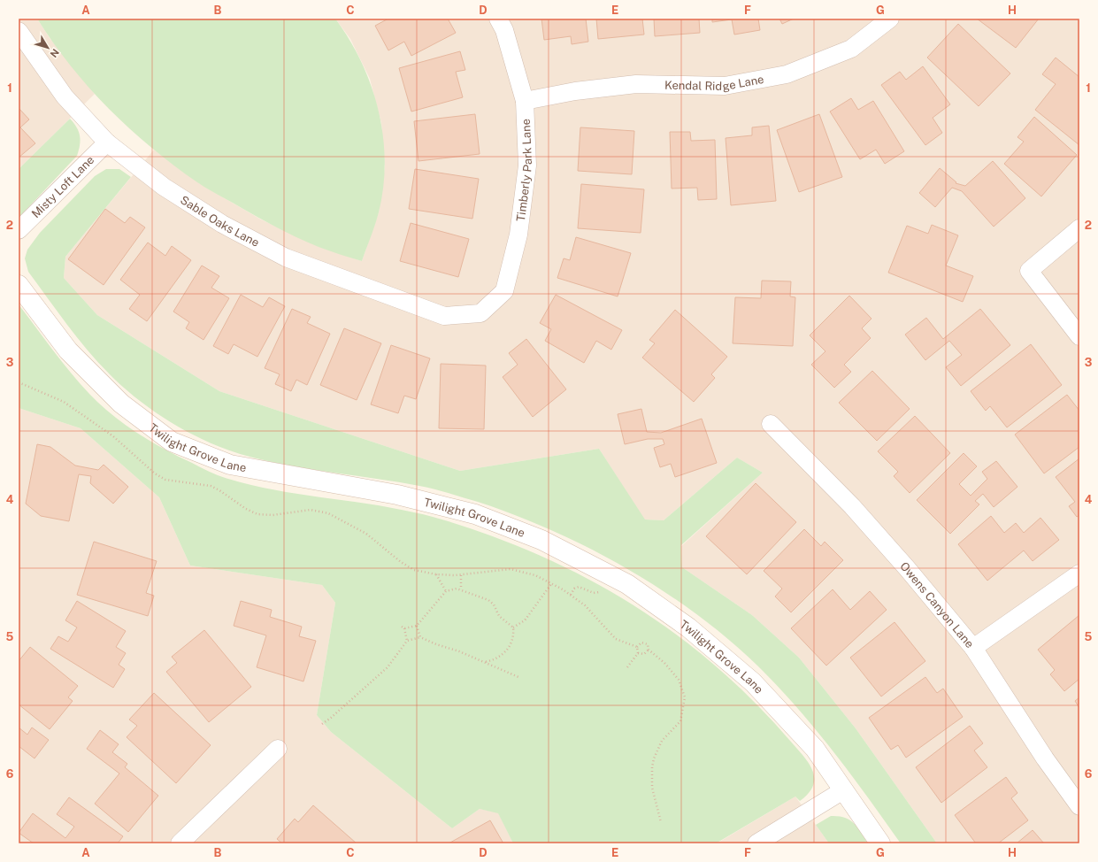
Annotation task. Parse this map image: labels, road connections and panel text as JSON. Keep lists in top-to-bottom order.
{
  "streets": {
    "street": [
      "Kendal Ridge Lane",
      "Timberly Park Lane",
      "Misty Loft Lane",
      "Sable Oaks Lane",
      "Twilight Grove Lane",
      "Owens Canyon Lane"
    ]
  },
  "crossings": [
    ["Kendal Ridge Lane", "Timberly Park Lane"],
    ["Timberly Park Lane", "Sable Oaks Lane"],
    ["Misty Loft Lane", "Sable Oaks Lane"]
  ],
  "north": "bottom right",
  "grid": {
    "columns": [
      "A",
      "B",
      "C",
      "D",
      "E",
      "F",
      "G",
      "H"
    ],
    "rows": [
      "1",
      "2",
      "3",
      "4",
      "5",
      "6"
    ]
  }
}
